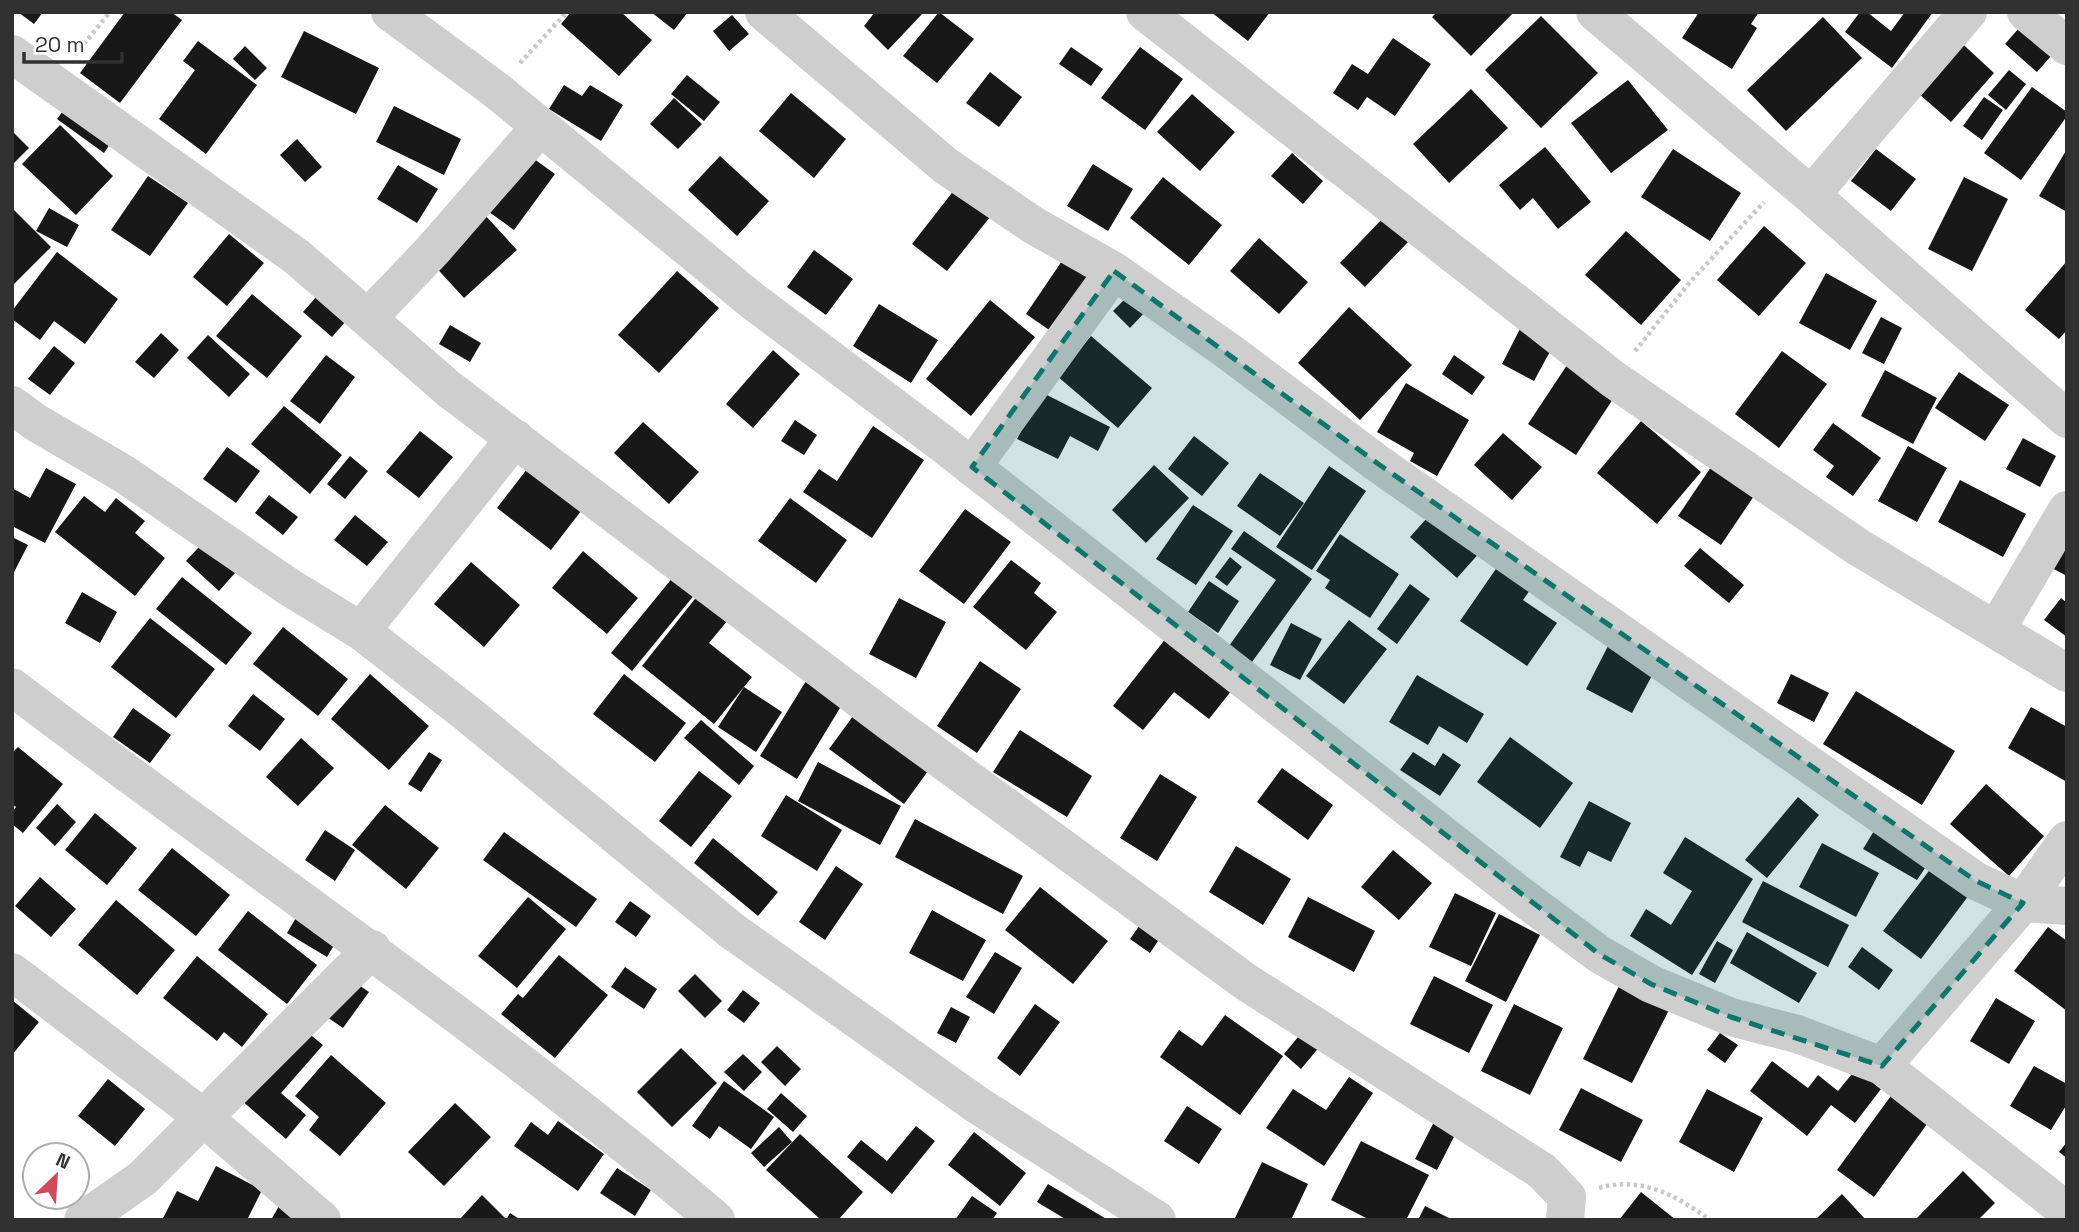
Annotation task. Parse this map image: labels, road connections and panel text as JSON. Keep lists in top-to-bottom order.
{
  "scale_bar": "20 m",
  "north": "top right"
}
